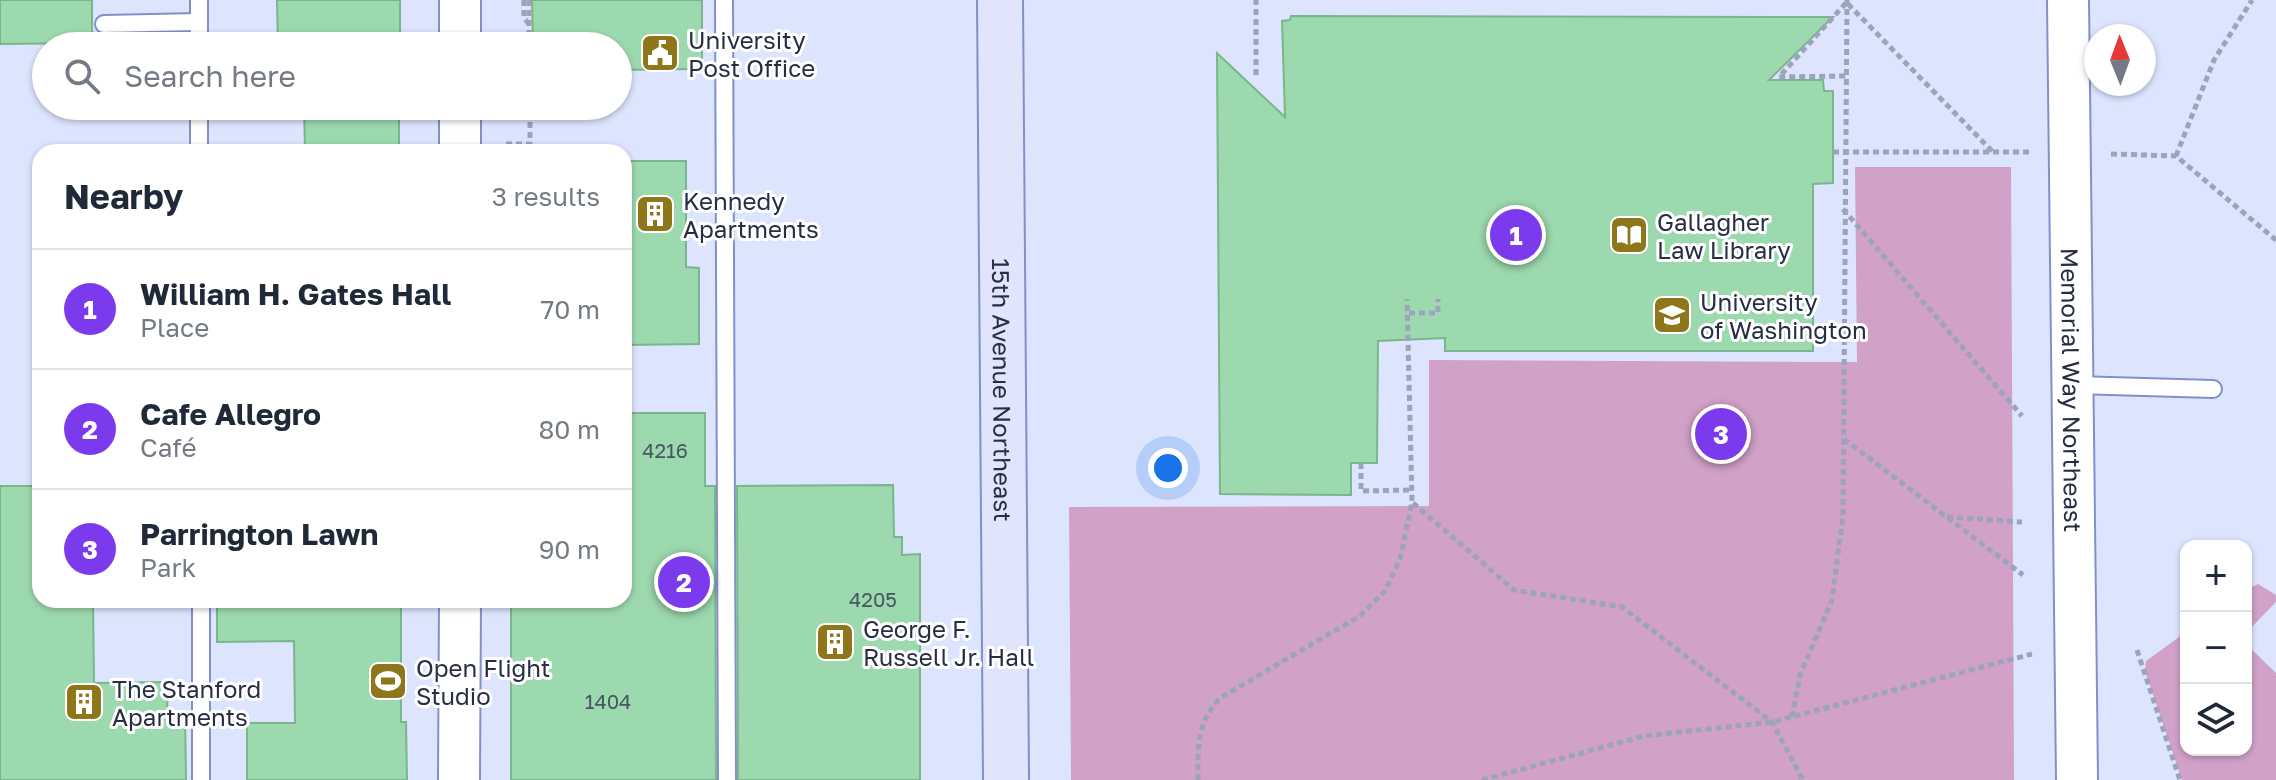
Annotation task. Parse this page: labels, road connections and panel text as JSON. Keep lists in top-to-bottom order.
{
  "streets": {
    "main road": ["15th Avenue Northeast"],
    "street": ["Memorial Way Northeast"]
  },
  "places": {
    "public building": ["University Post Office"],
    "building": ["Kennedy Apartments", "George F. Russell Jr. Hall", "The Stanford Apartments"],
    "library": ["Gallagher Law Library"],
    "school or university": ["University of Washington"],
    "sports": ["Open Flight Studio"]
  },
  "house_numbers": ["4216", "4205", "1404"],
  "north": "top",
  "page": {
    "search": "Search here",
    "heading": ["Nearby", "3 results"],
    "pins": ["1", "3", "2"],
    "list": [
      {
        "mark": "1",
        "name": "William H. Gates Hall",
        "note": "Place",
        "value": "70 m"
      },
      {
        "mark": "2",
        "name": "Cafe Allegro",
        "note": "Café",
        "value": "80 m"
      },
      {
        "mark": "3",
        "name": "Parrington Lawn",
        "note": "Park",
        "value": "90 m"
      }
    ],
    "map_buttons": ["+", "−"]
  }
}
